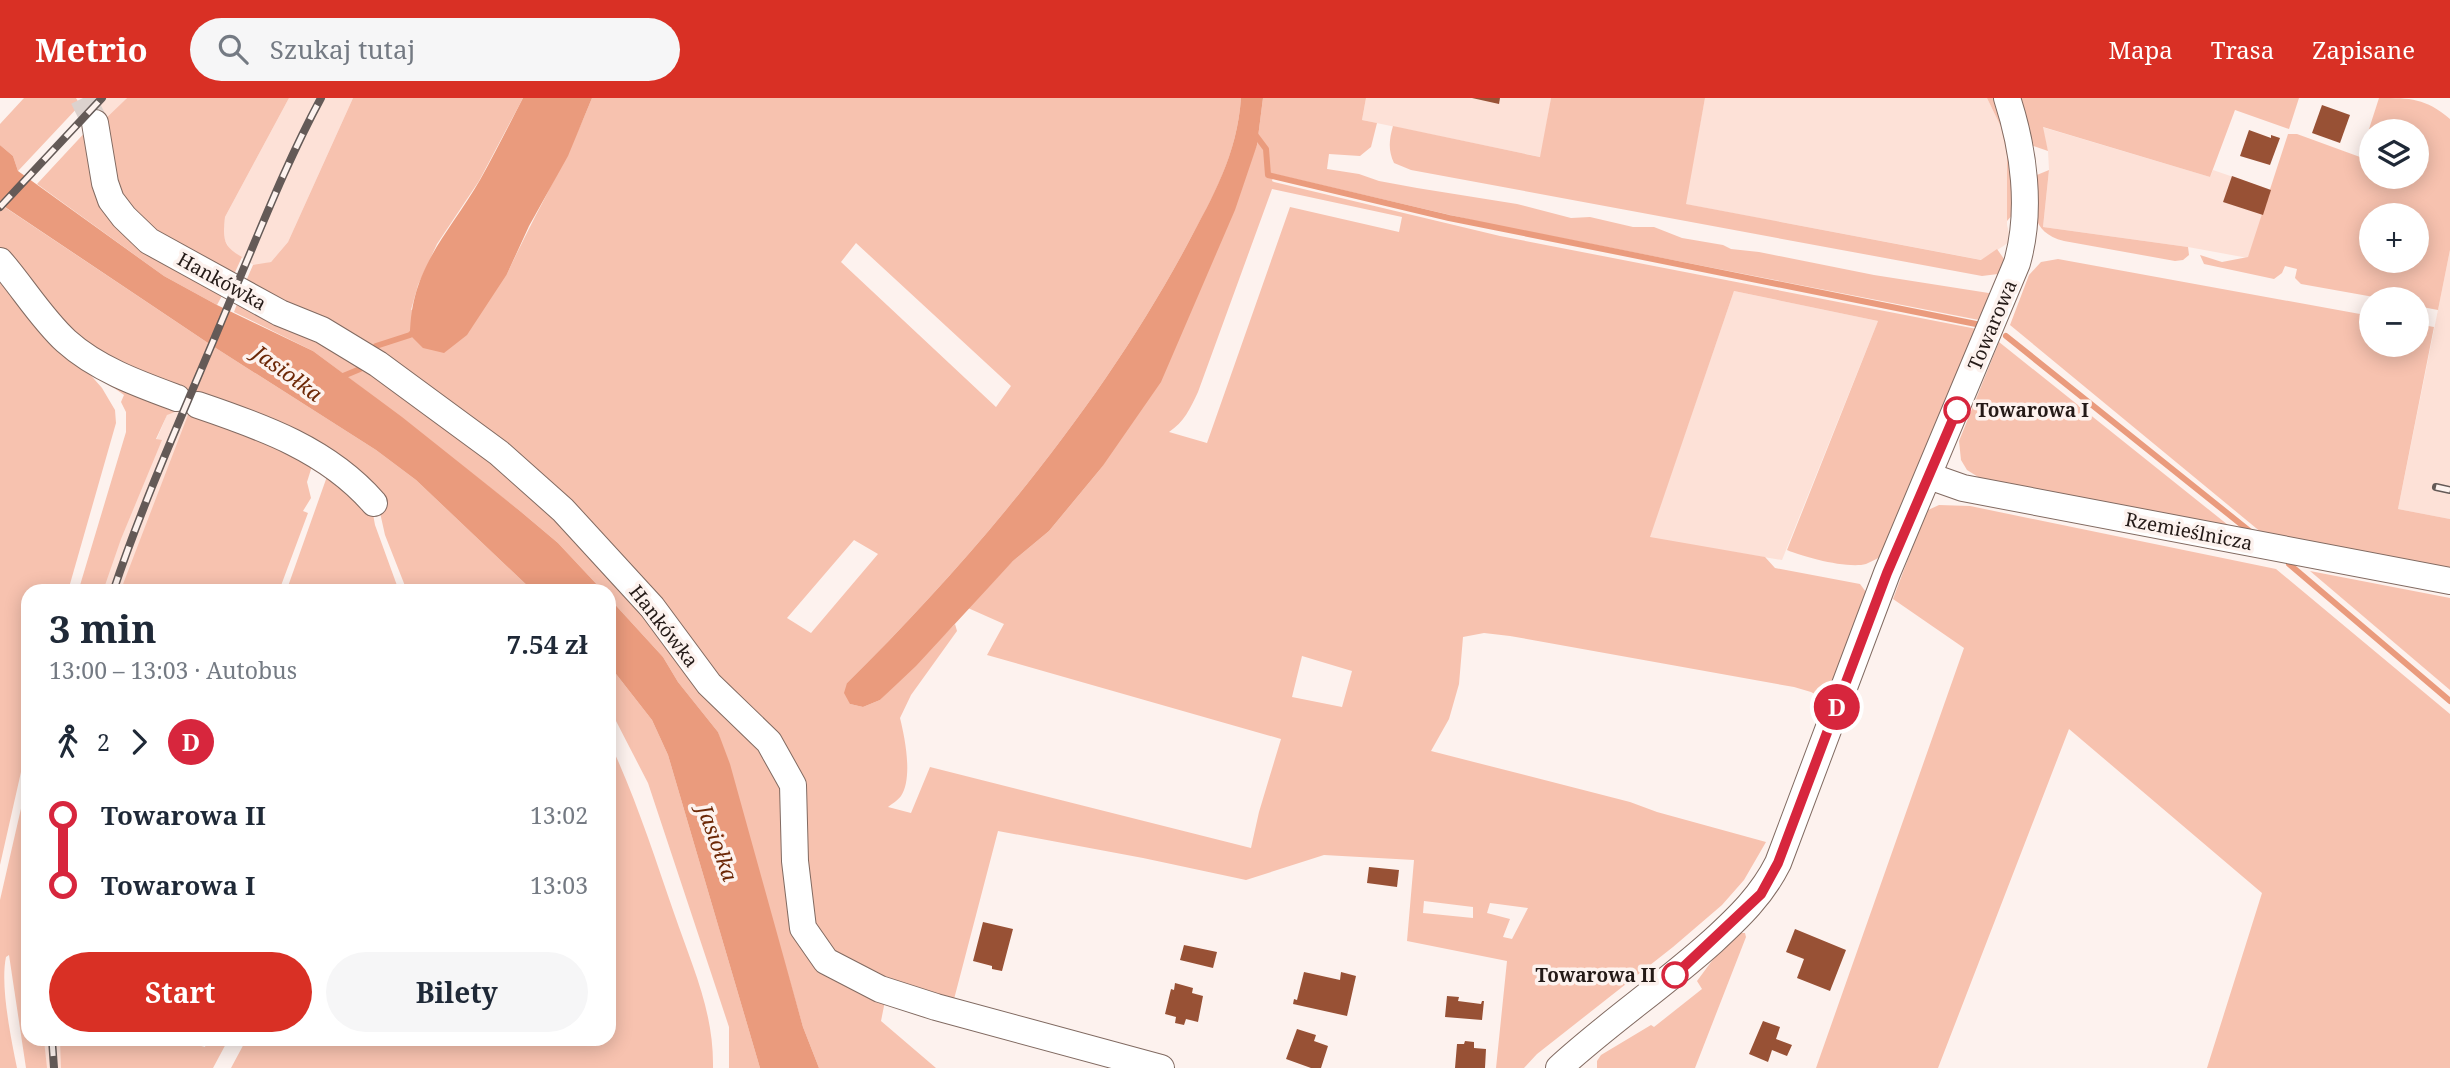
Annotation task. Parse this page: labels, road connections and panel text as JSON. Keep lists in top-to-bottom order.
{
  "streets": {
    "street": ["Hankówka", "Towarowa", "Rzemieślnicza"]
  },
  "crossings": [
    ["Towarowa", "Rzemieślnicza"]
  ],
  "water": ["Jasiołka"],
  "places": ["Towarowa I", "Towarowa II"],
  "lines": ["bus line D"],
  "page": {
    "header": "Metrio",
    "search": "Szukaj tutaj",
    "nav": ["Mapa", "Trasa", "Zapisane"],
    "on_map": "D",
    "map_buttons": ["+", "−"],
    "heading": ["3 min", "13:00 – 13:03 · Autobus", "7.54 zł"],
    "legs": ["2", "D"],
    "list": [
      {
        "name": "Towarowa II",
        "value": "13:02"
      },
      {
        "name": "Towarowa I",
        "value": "13:03"
      }
    ],
    "buttons": ["Start", "Bilety"]
  }
}
